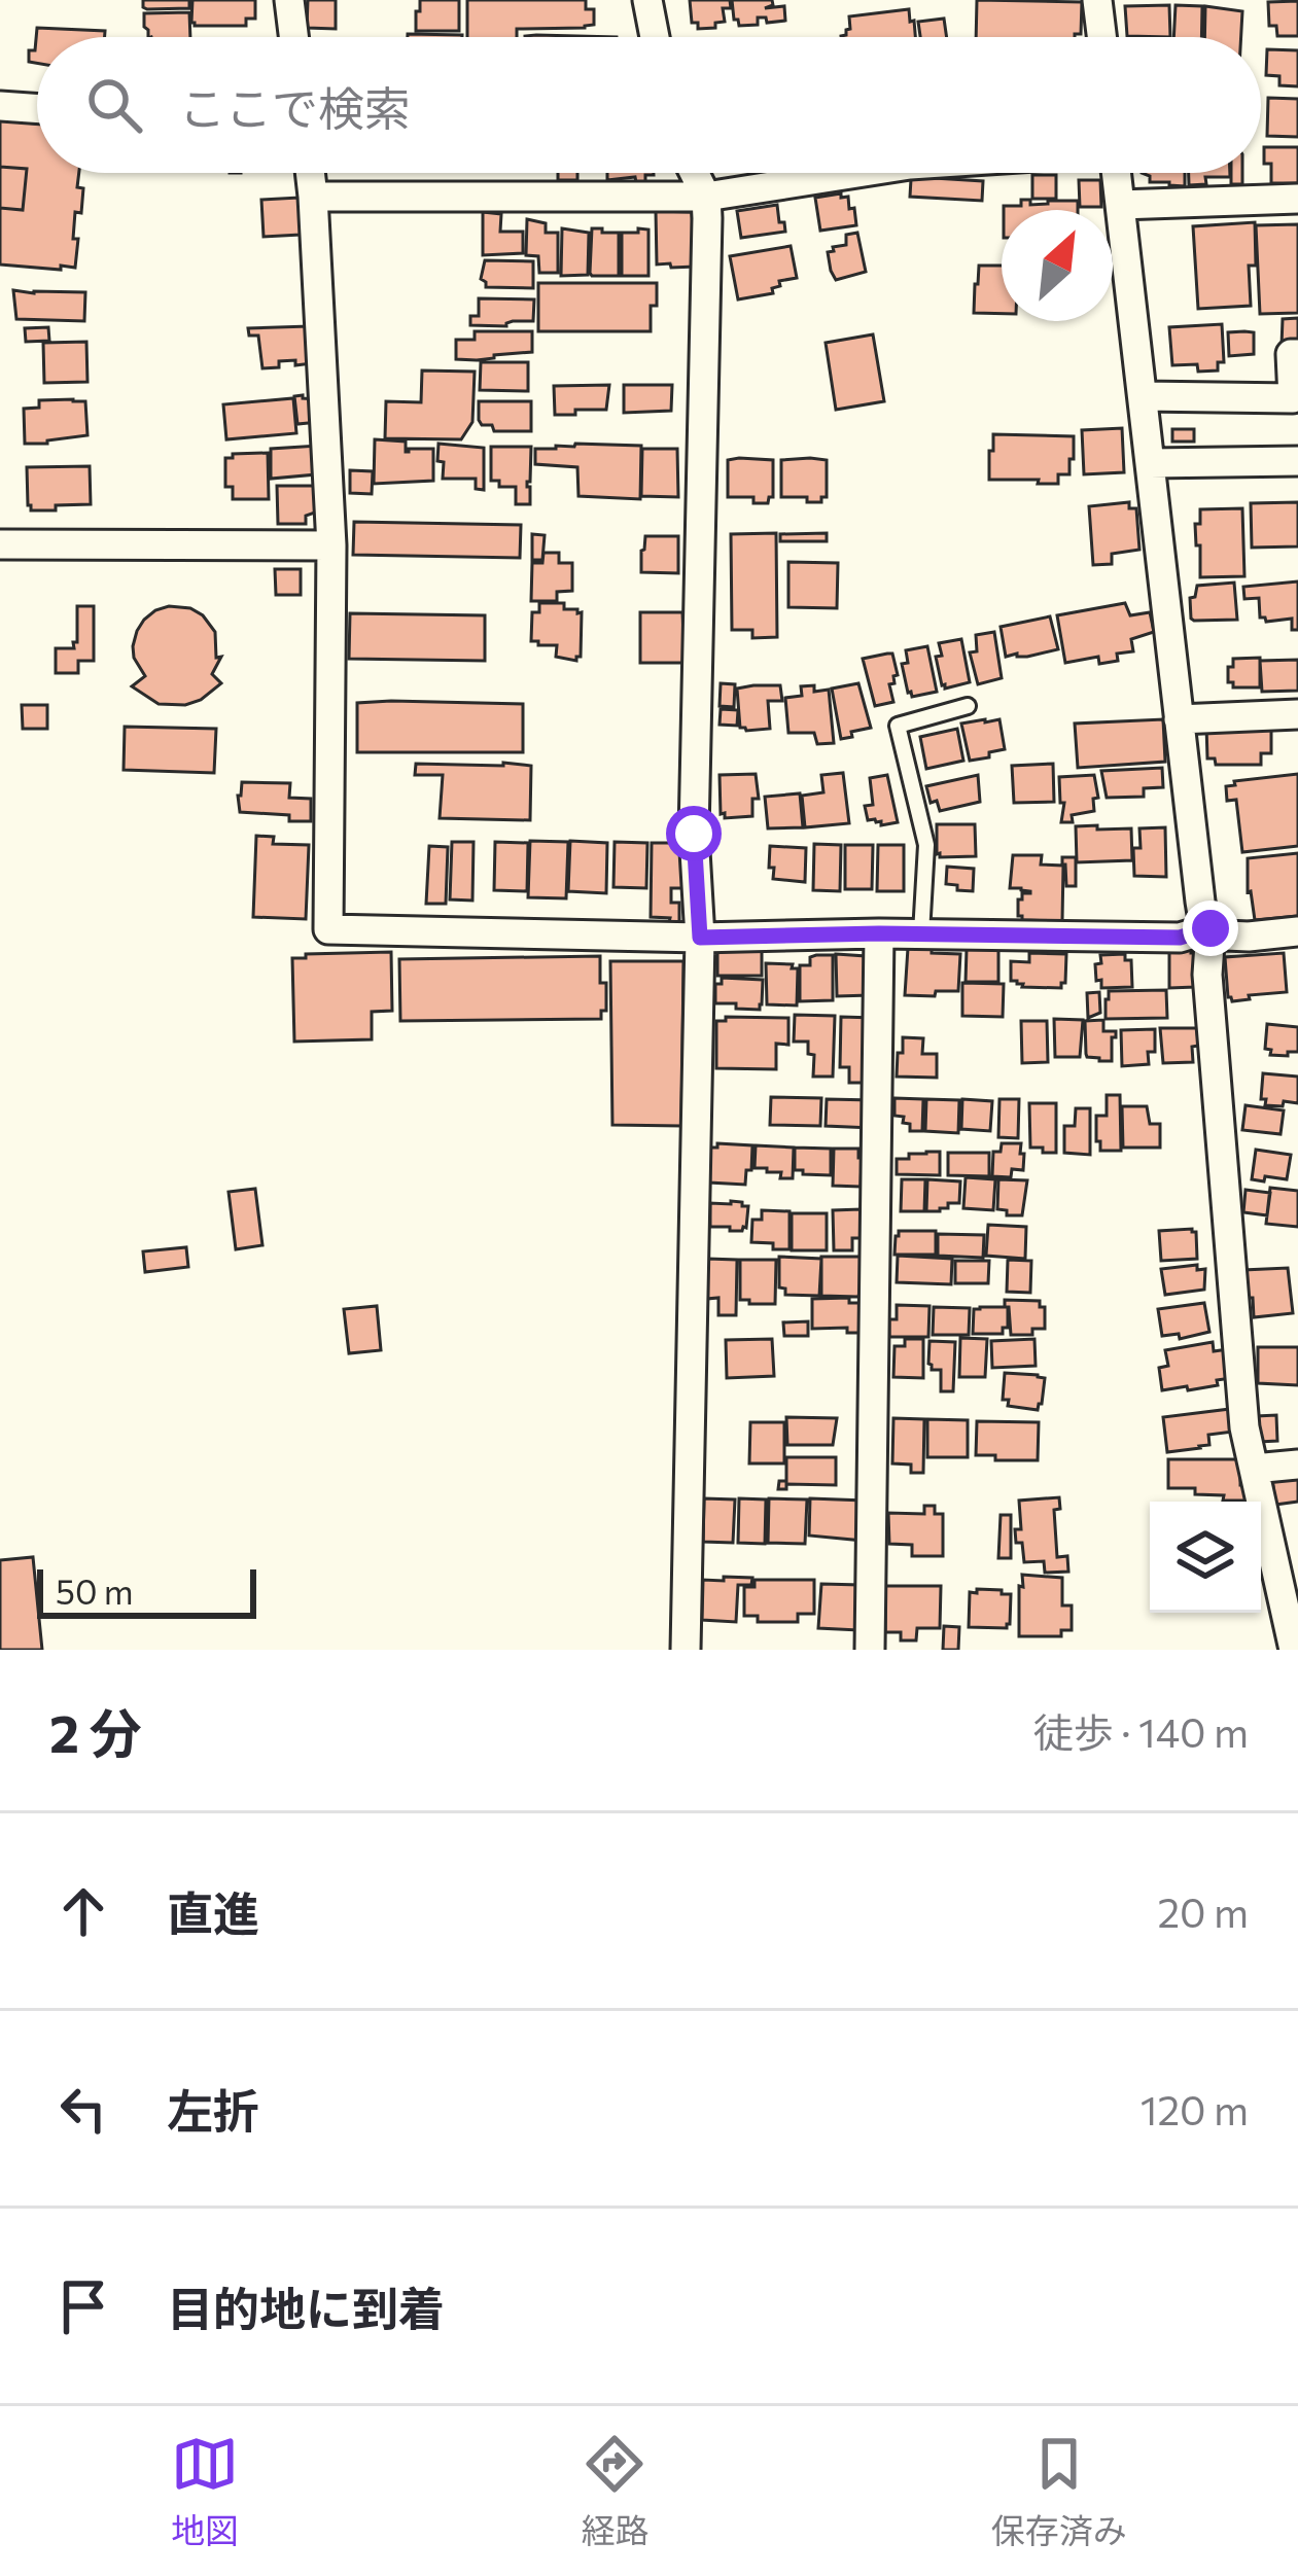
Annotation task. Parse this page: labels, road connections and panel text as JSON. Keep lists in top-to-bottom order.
{
  "scale_bar": "50 m",
  "north": "top right",
  "page": {
    "search": "ここで検索",
    "scale": "50 m",
    "heading": ["2 分", "徒歩 · 140 m"],
    "list": [
      ["直進", "20 m"],
      ["左折", "120 m"],
      "目的地に到着"
    ],
    "nav": ["地図", "経路", "保存済み"]
  }
}
